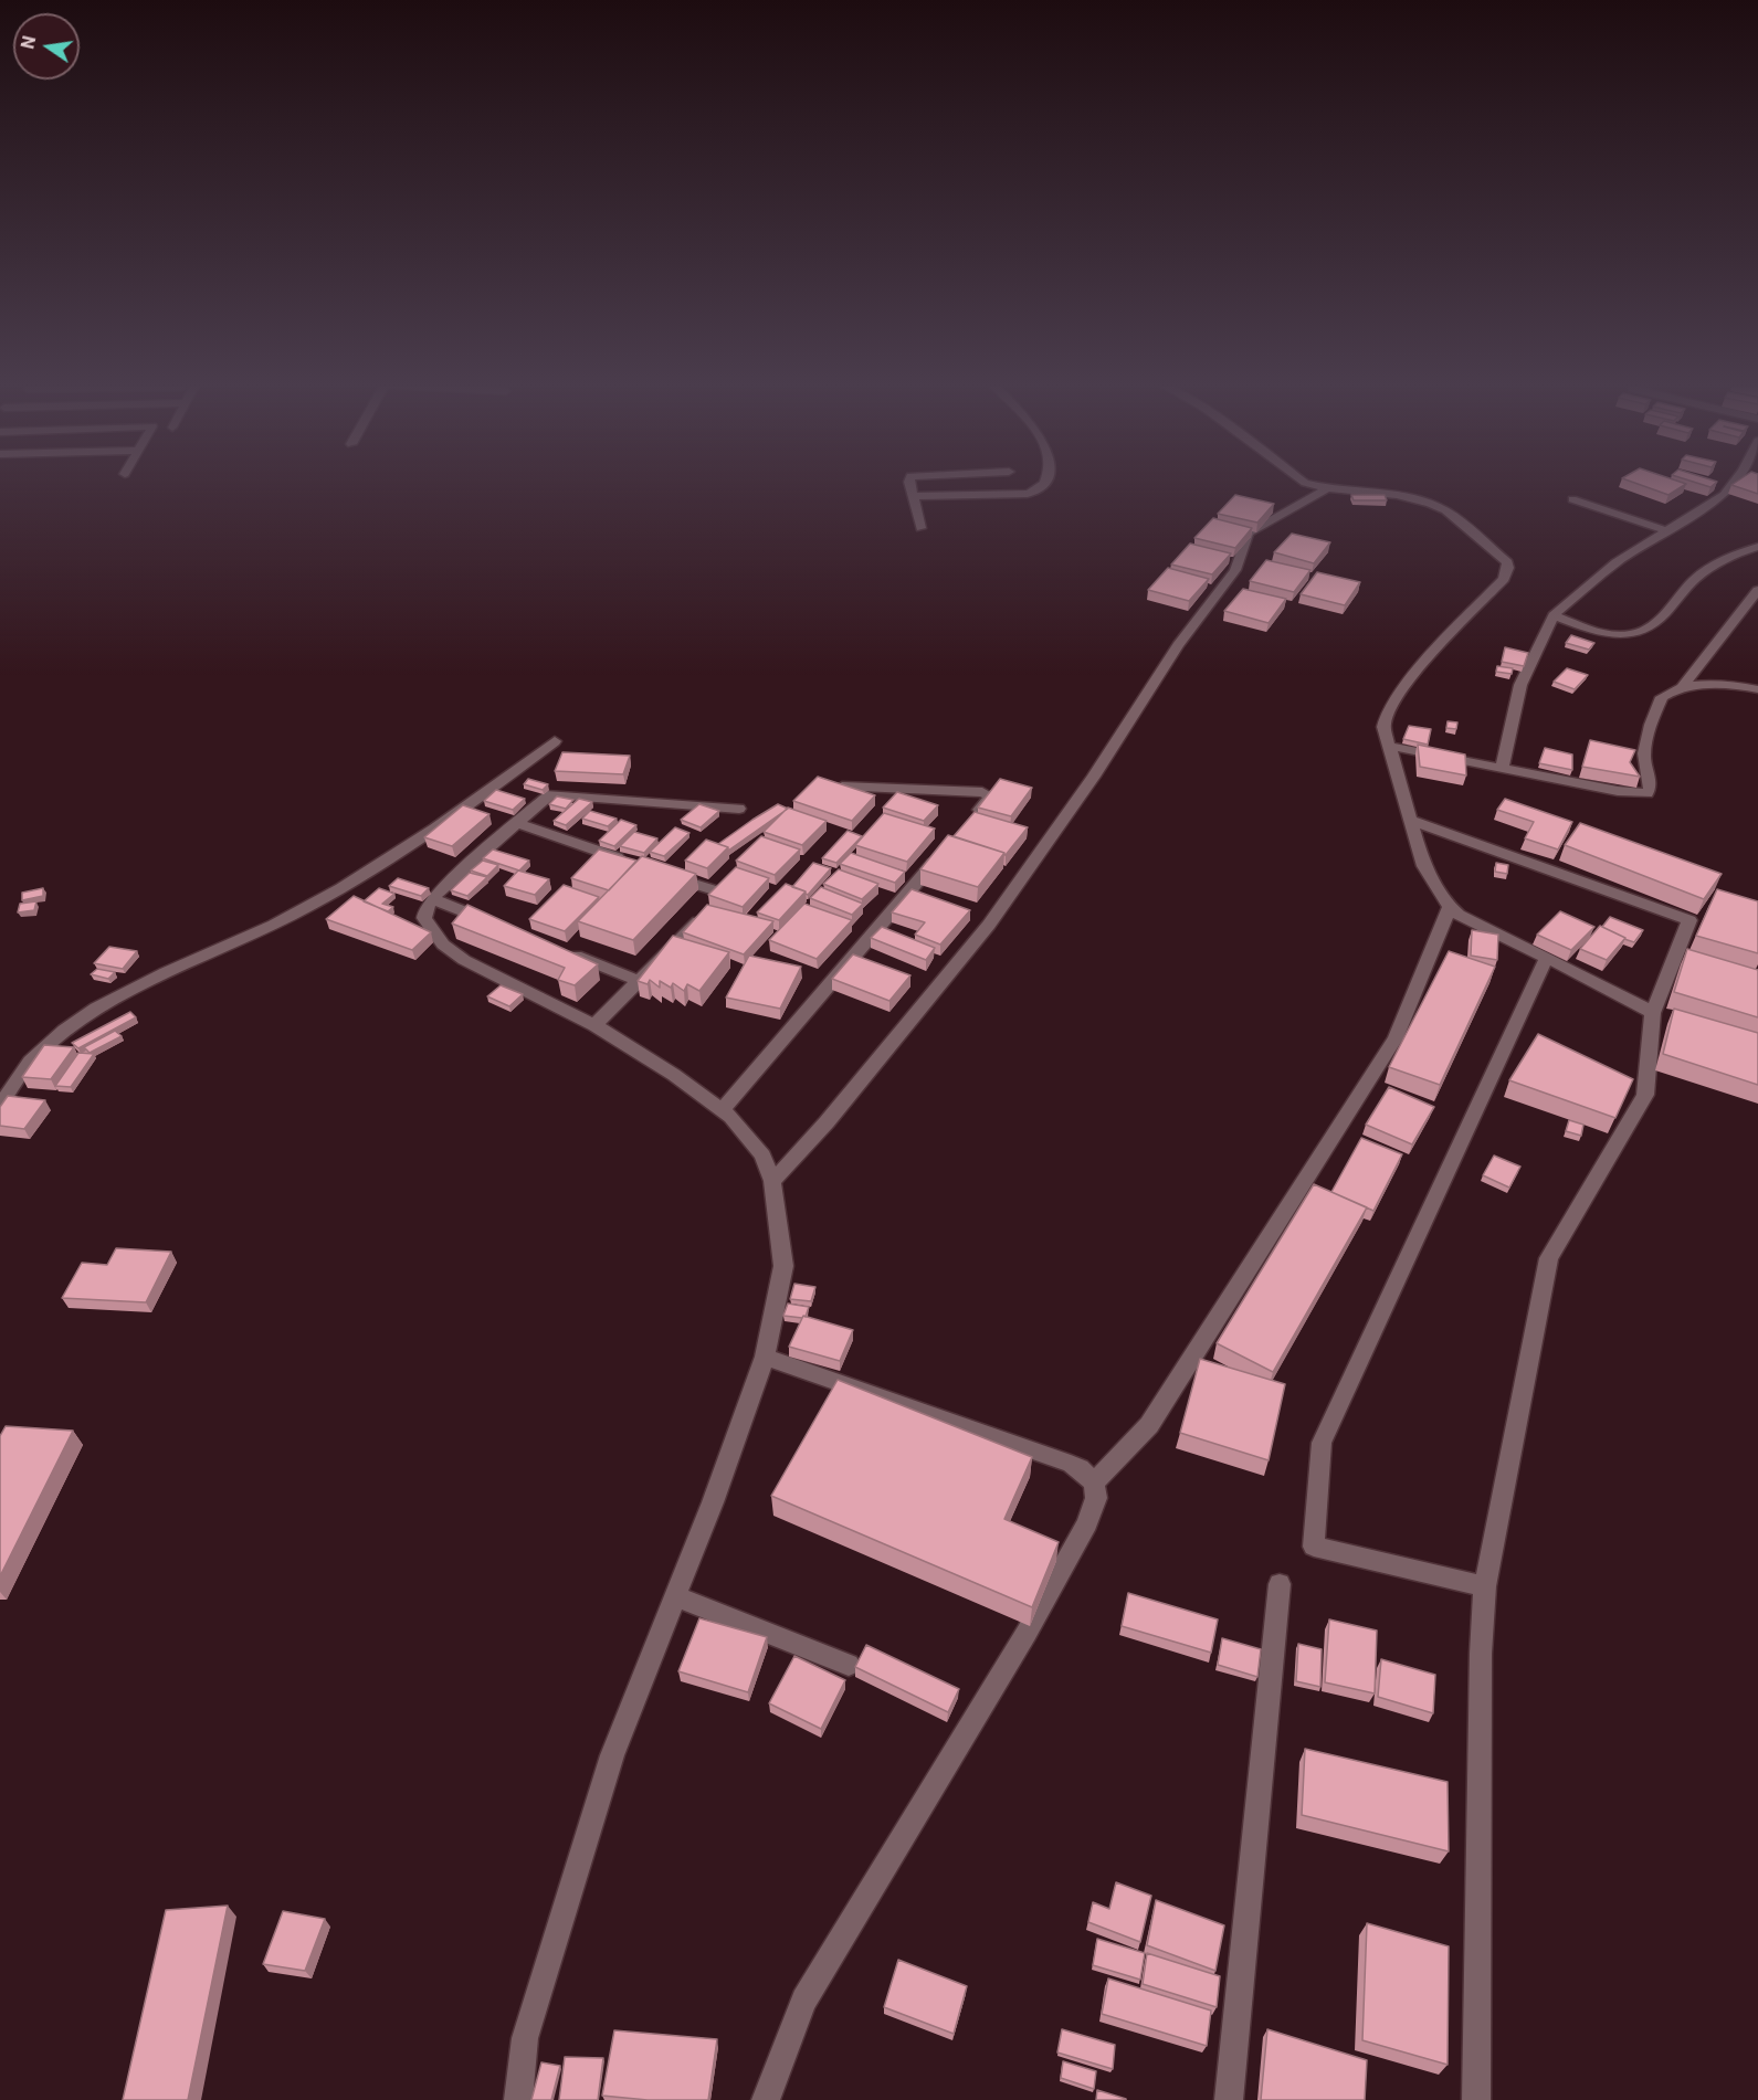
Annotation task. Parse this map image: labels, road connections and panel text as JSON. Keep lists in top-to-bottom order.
{
  "north": "left"
}
